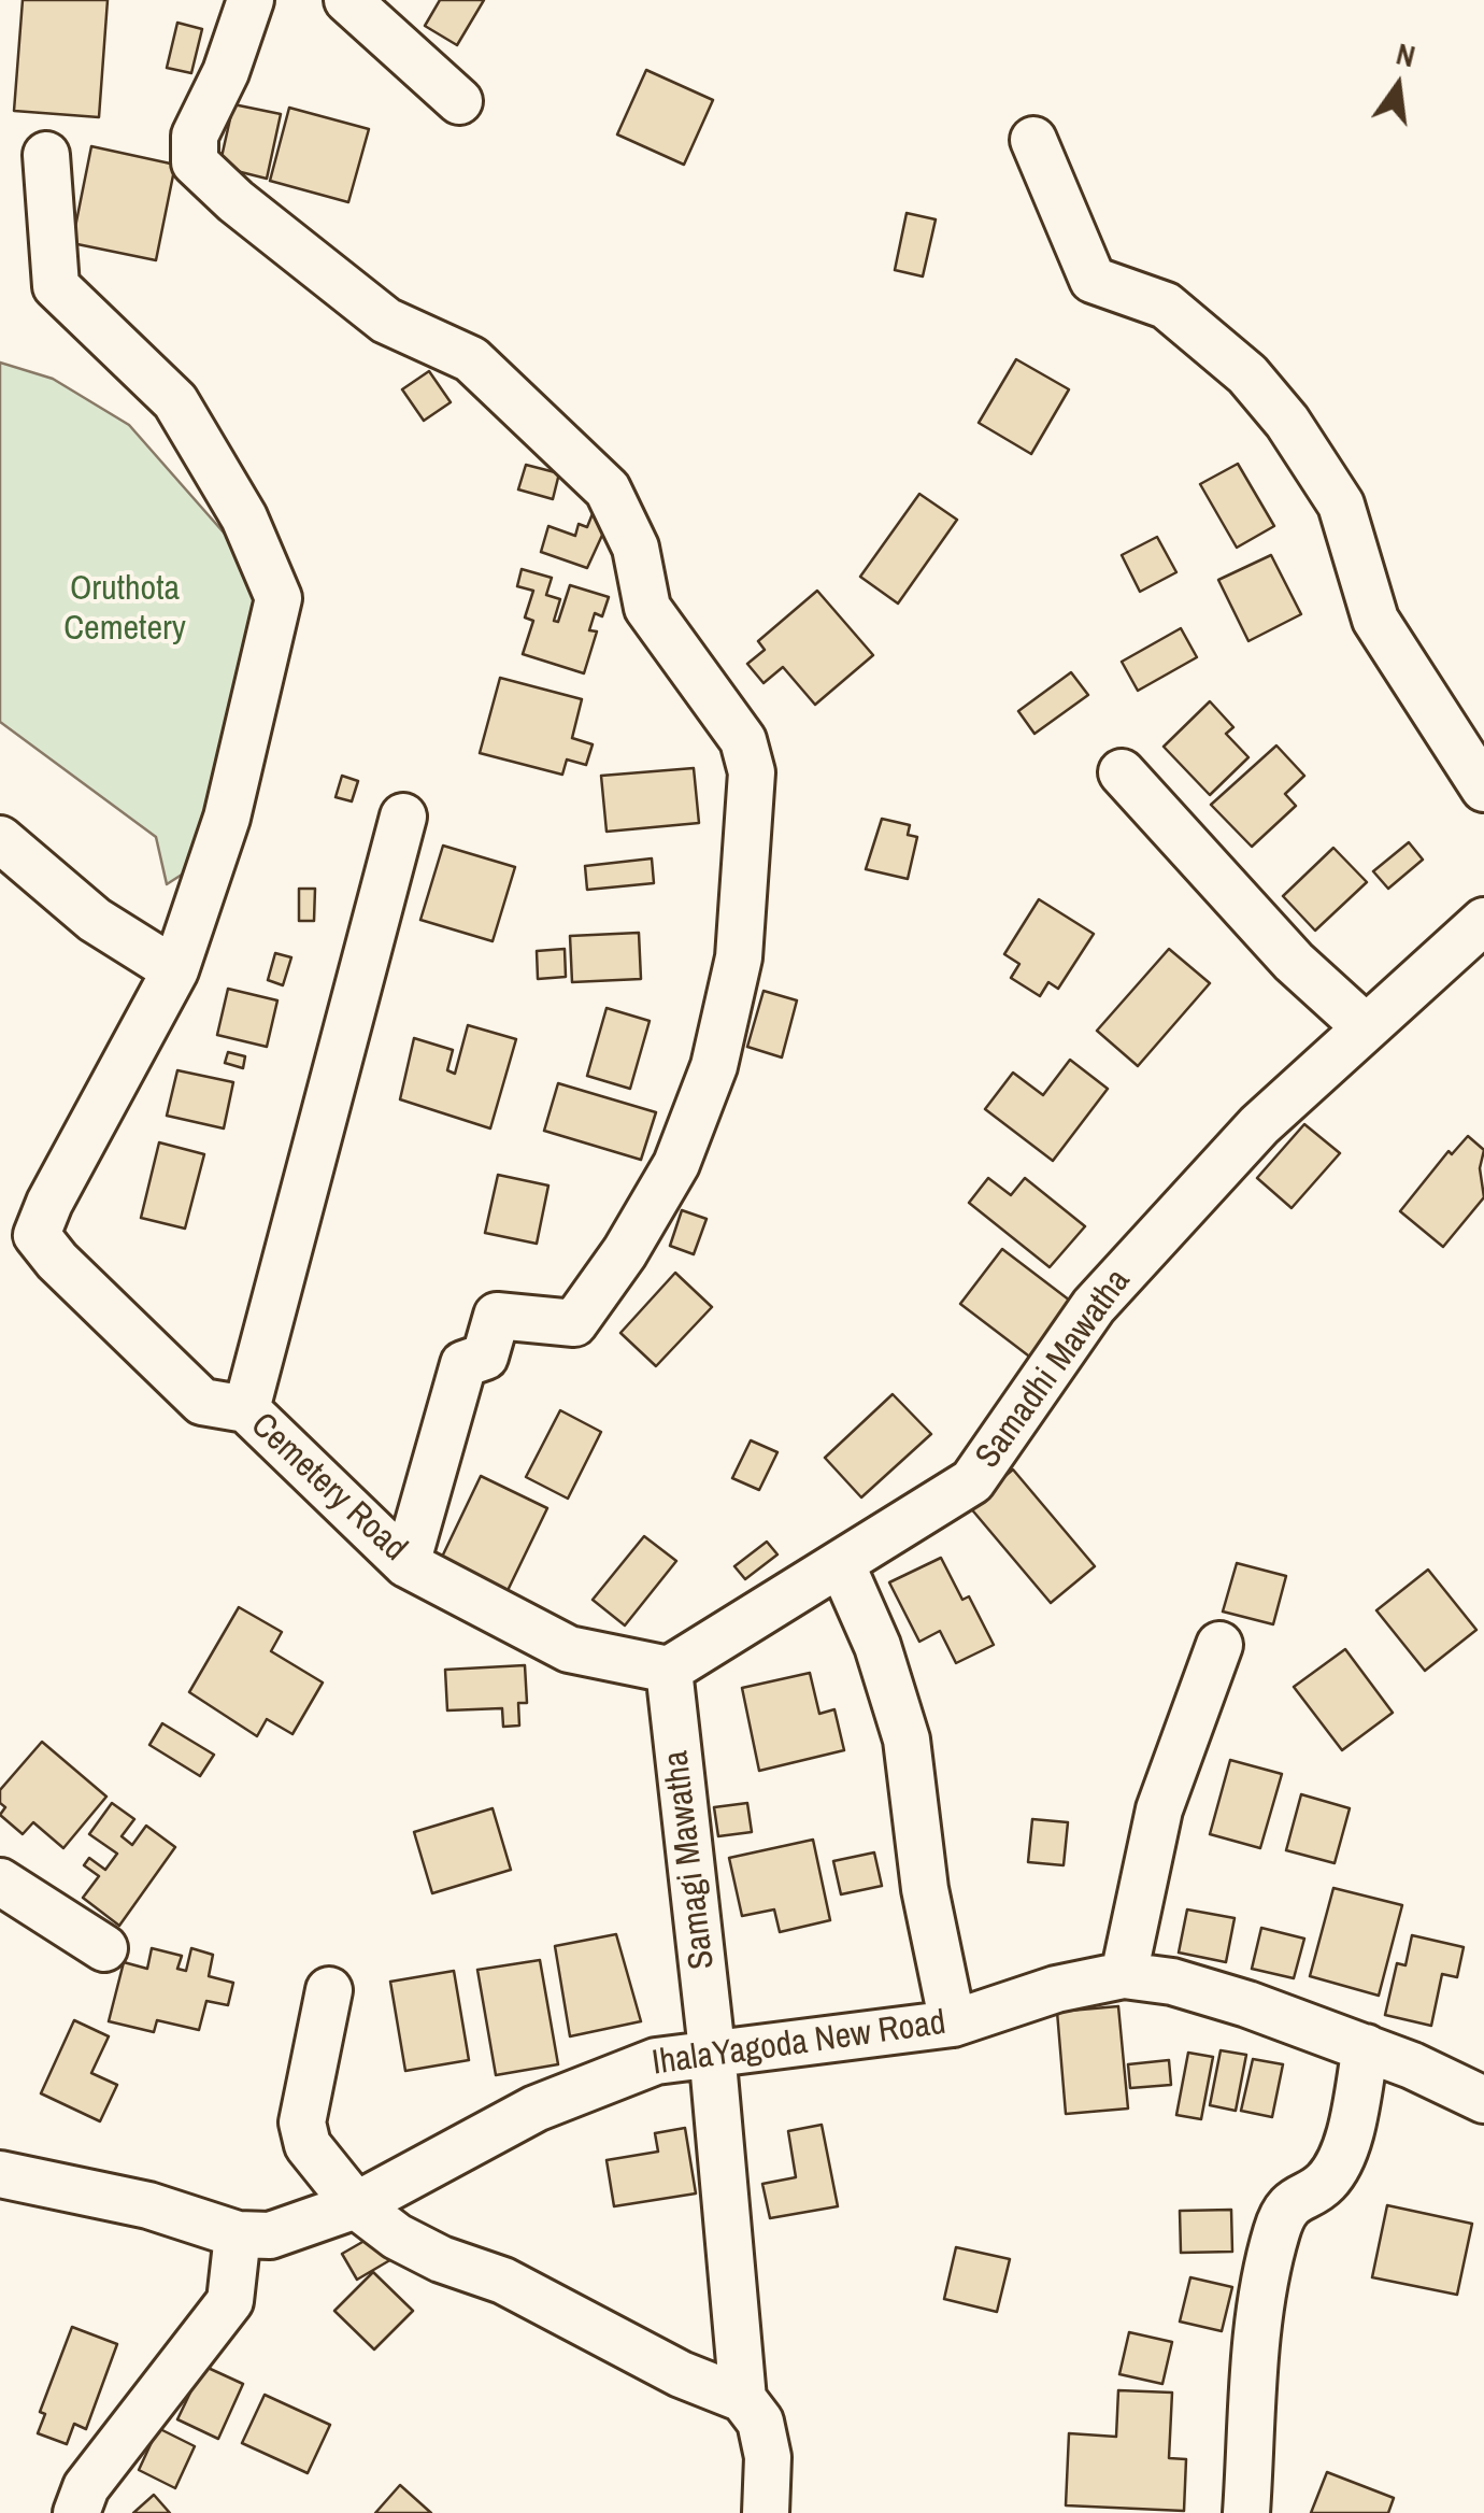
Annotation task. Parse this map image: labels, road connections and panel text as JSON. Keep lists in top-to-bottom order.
{
  "streets": {
    "street": [
      "Samadhi Mawatha",
      "Cemetery Road",
      "Samagi Mawatha",
      "IhalaYagoda New Road"
    ]
  },
  "crossings": [
    ["Samadhi Mawatha", "Cemetery Road"],
    ["Samadhi Mawatha", "Samagi Mawatha"],
    ["Cemetery Road", "Samagi Mawatha"],
    ["Samagi Mawatha", "IhalaYagoda New Road"]
  ],
  "parks": ["Oruthota Cemetery"],
  "north": "top"
}
